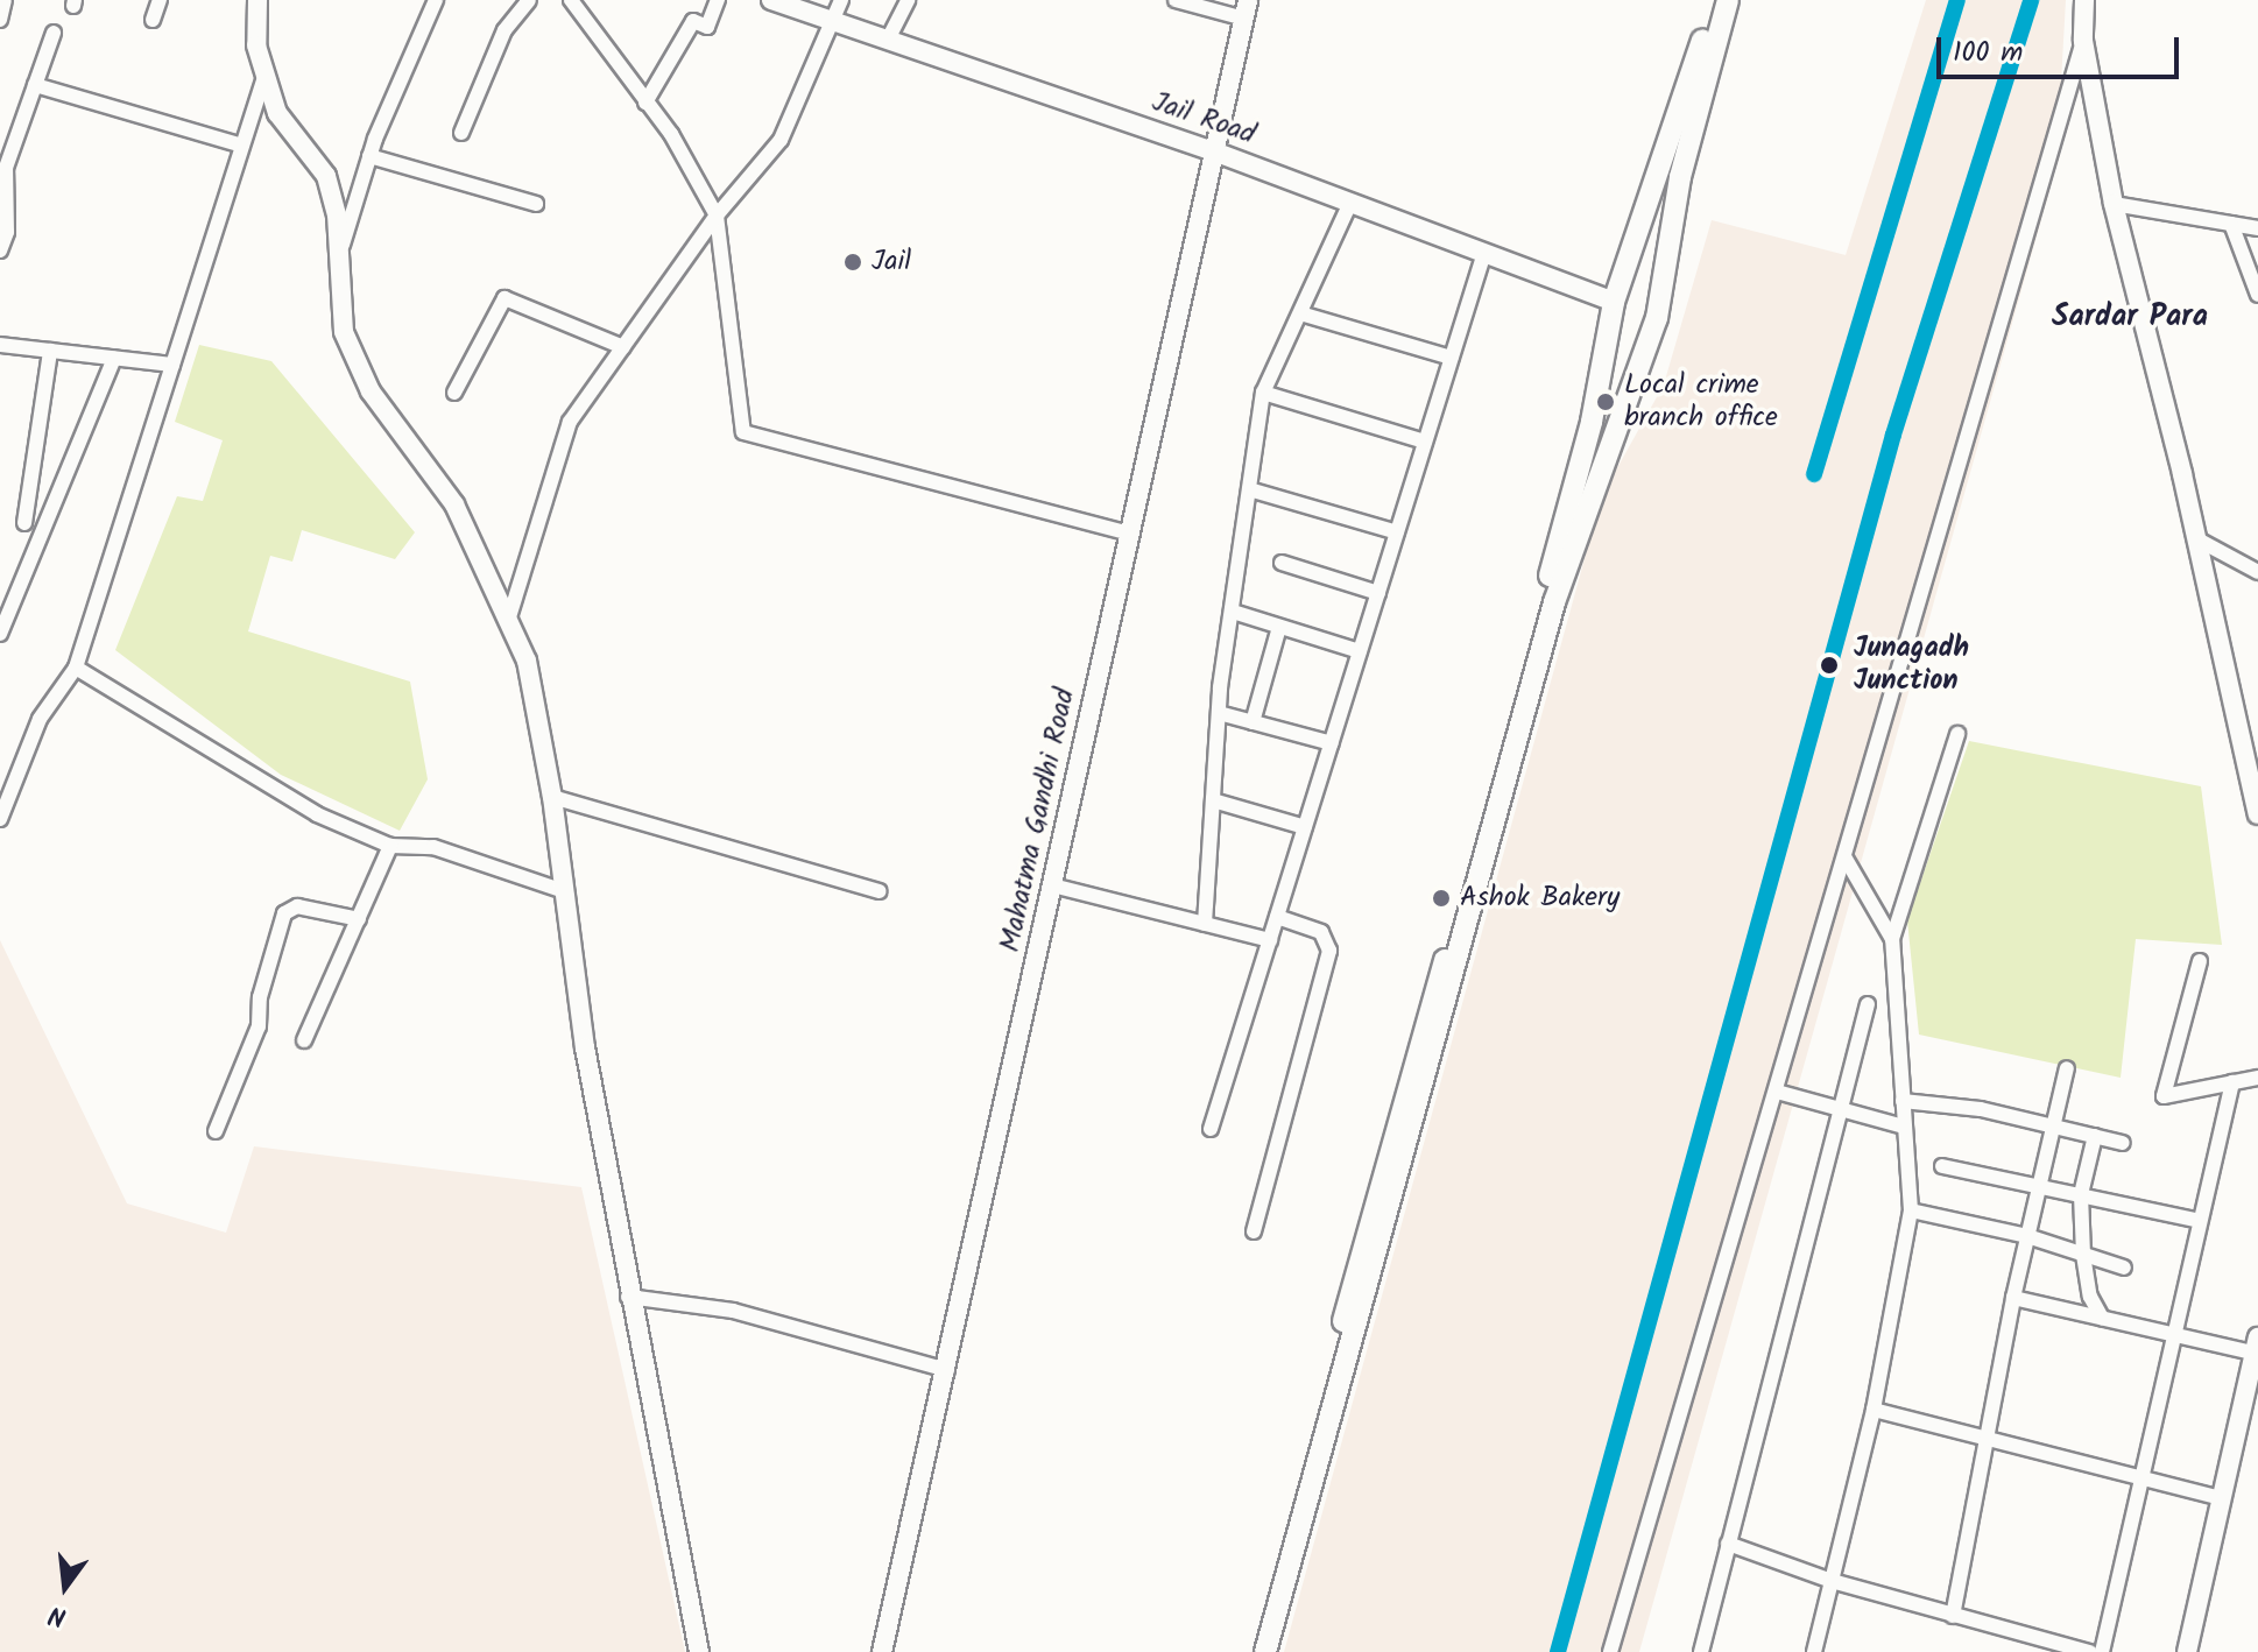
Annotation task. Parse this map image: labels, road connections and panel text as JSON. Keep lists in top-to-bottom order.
{
  "streets": {
    "street": ["Jail Road", "Mahatma Gandhi Road"]
  },
  "crossings": [
    ["Jail Road", "Mahatma Gandhi Road"]
  ],
  "districts": ["Sardar Para"],
  "places": [
    "Jail",
    "Local crime branch office",
    "Junagadh Junction",
    "Ashok Bakery"
  ],
  "scale_bar": "100 m",
  "north": "bottom"
}
